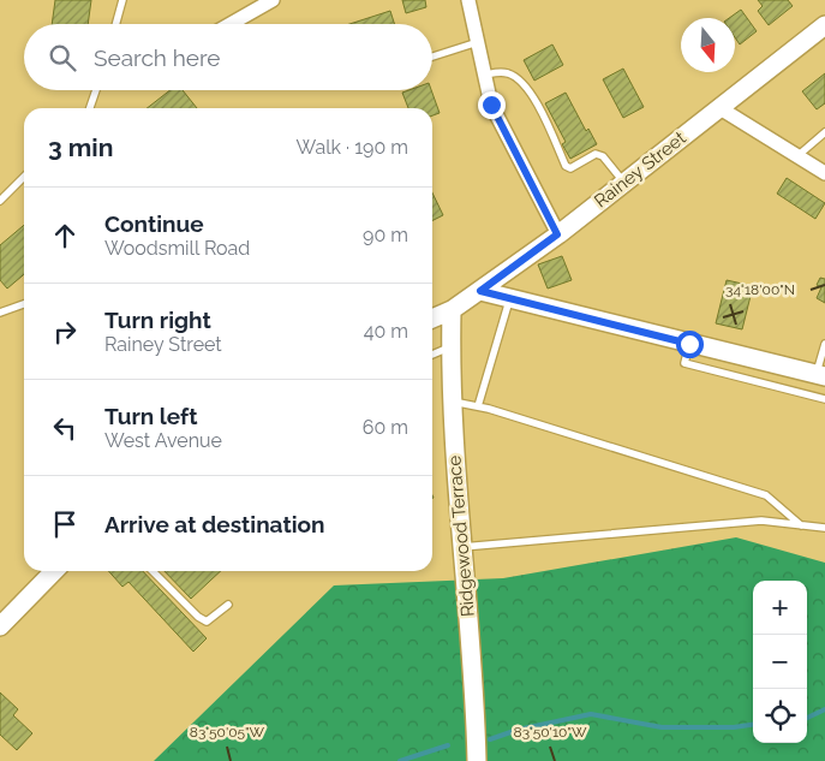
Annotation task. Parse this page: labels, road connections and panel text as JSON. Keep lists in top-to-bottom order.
{
  "streets": {
    "street": ["Rainey Street", "Ridgewood Terrace"]
  },
  "crossings": [
    ["Rainey Street", "Ridgewood Terrace"]
  ],
  "north": "bottom",
  "page": {
    "search": "Search here",
    "heading": ["3 min", "Walk · 190 m"],
    "list": [
      ["Continue", "Woodsmill Road", "90 m"],
      ["Turn right", "Rainey Street", "40 m"],
      ["Turn left", "West Avenue", "60 m"],
      "Arrive at destination"
    ],
    "map_buttons": ["+", "−"]
  },
  "coordinates": ["34°18'00\"N", "83°50'05\"W", "83°50'10\"W"]
}
